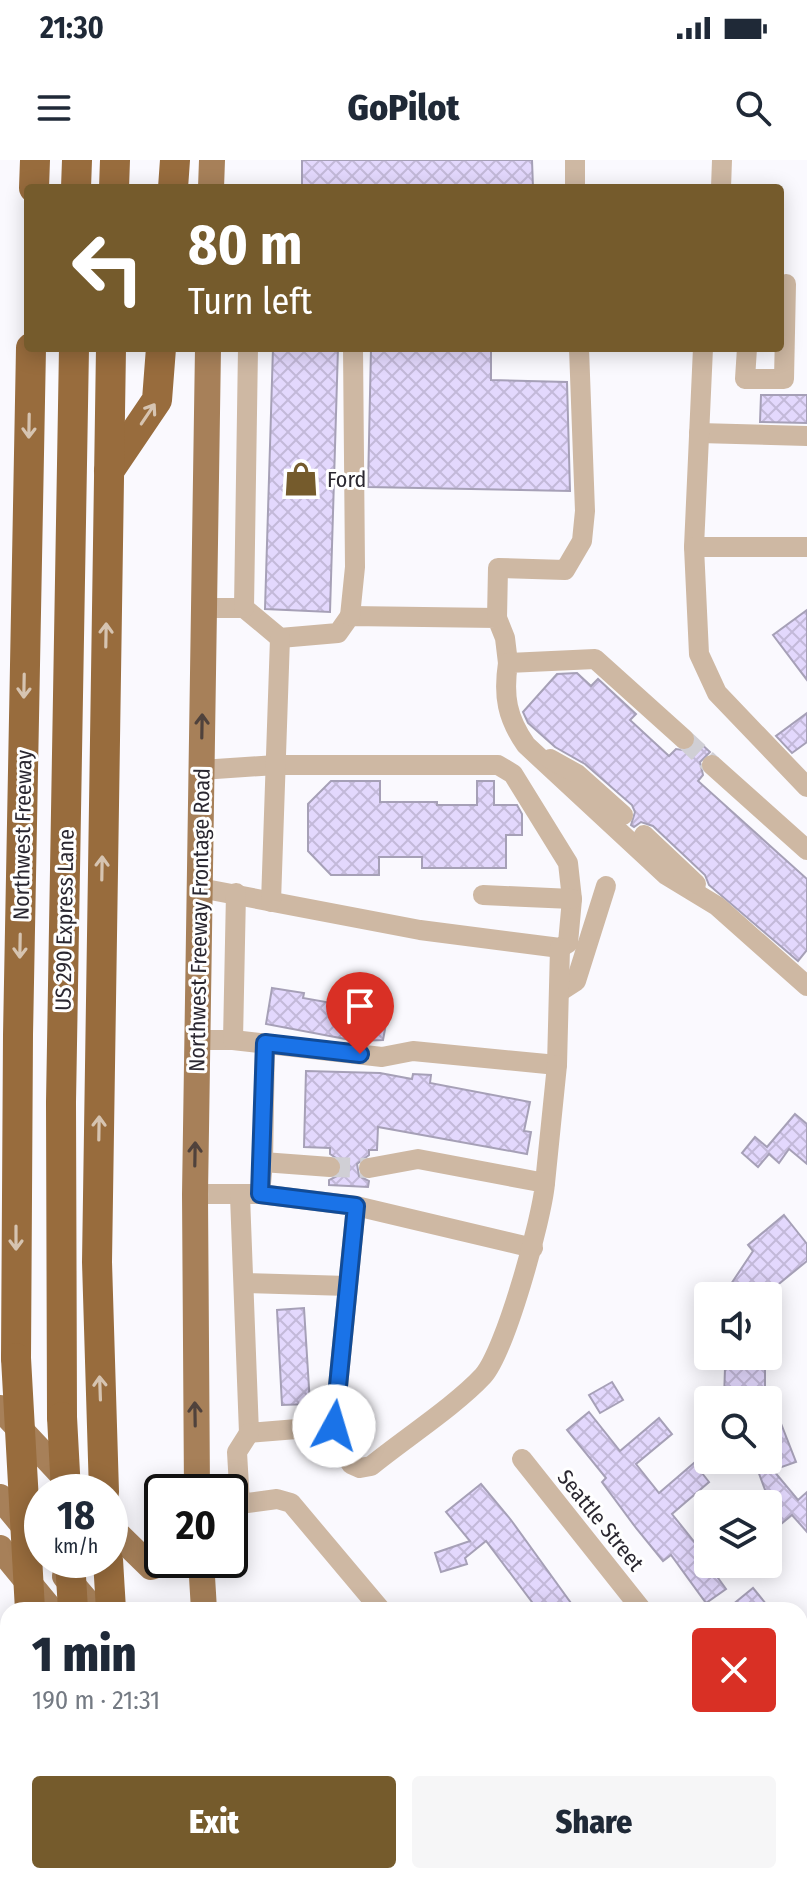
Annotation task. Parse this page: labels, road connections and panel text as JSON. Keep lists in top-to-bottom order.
{
  "streets": {
    "highway": ["Northwest Freeway", "US 290 Express Lane"],
    "main road": ["Northwest Freeway Frontage Road"],
    "street": ["Seattle Street"]
  },
  "one_way": ["Northwest Freeway Frontage Road"],
  "places": {
    "shop": ["Ford"]
  },
  "page": {
    "status": "21:30",
    "header": "GoPilot",
    "turn": ["80 m", "Turn left"],
    "speed": "18 km/h",
    "limit": "20",
    "heading": ["1 min", "190 m · 21:31"],
    "buttons": ["Exit", "Share"]
  }
}
